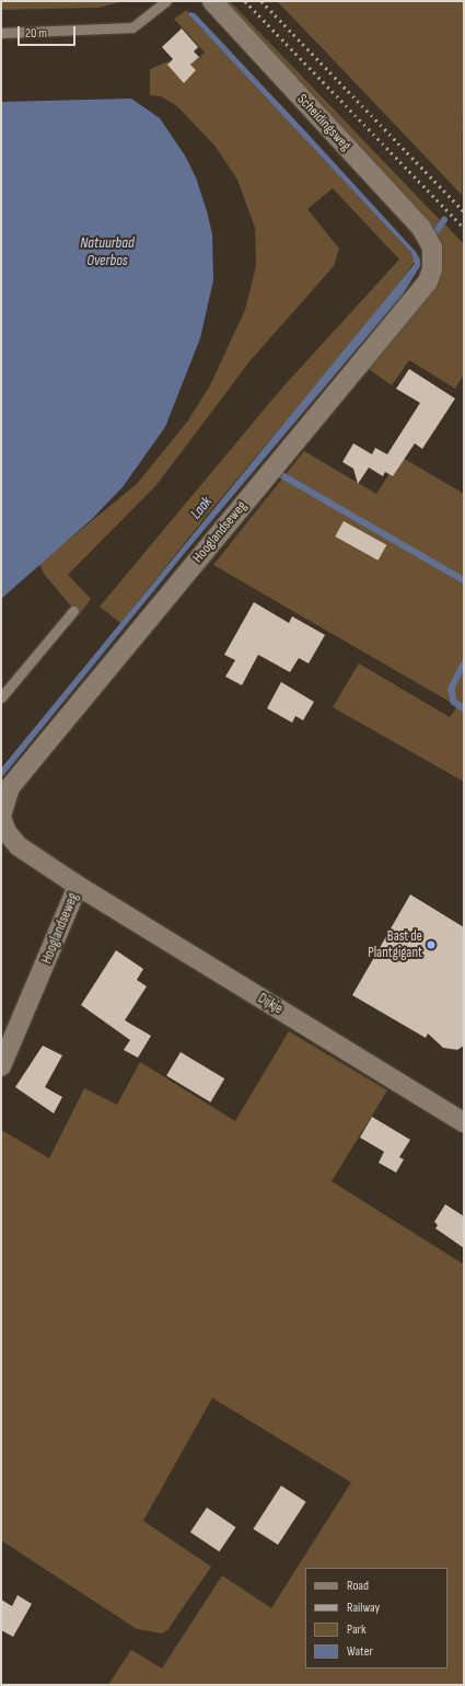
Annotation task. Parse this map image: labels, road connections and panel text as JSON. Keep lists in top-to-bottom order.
{
  "streets": {
    "street": ["Scheidingsweg", "Hooglandseweg", "Dijkje"]
  },
  "crossings": [
    ["Scheidingsweg", "Hooglandseweg"],
    ["Hooglandseweg", "Dijkje"]
  ],
  "water": ["Natuurbad Overbos", "Laak"],
  "places": ["Bast de Plantgigant"],
  "legend": [
    "Road",
    "Railway",
    "Park",
    "Water"
  ],
  "scale_bar": "20 m"
}
